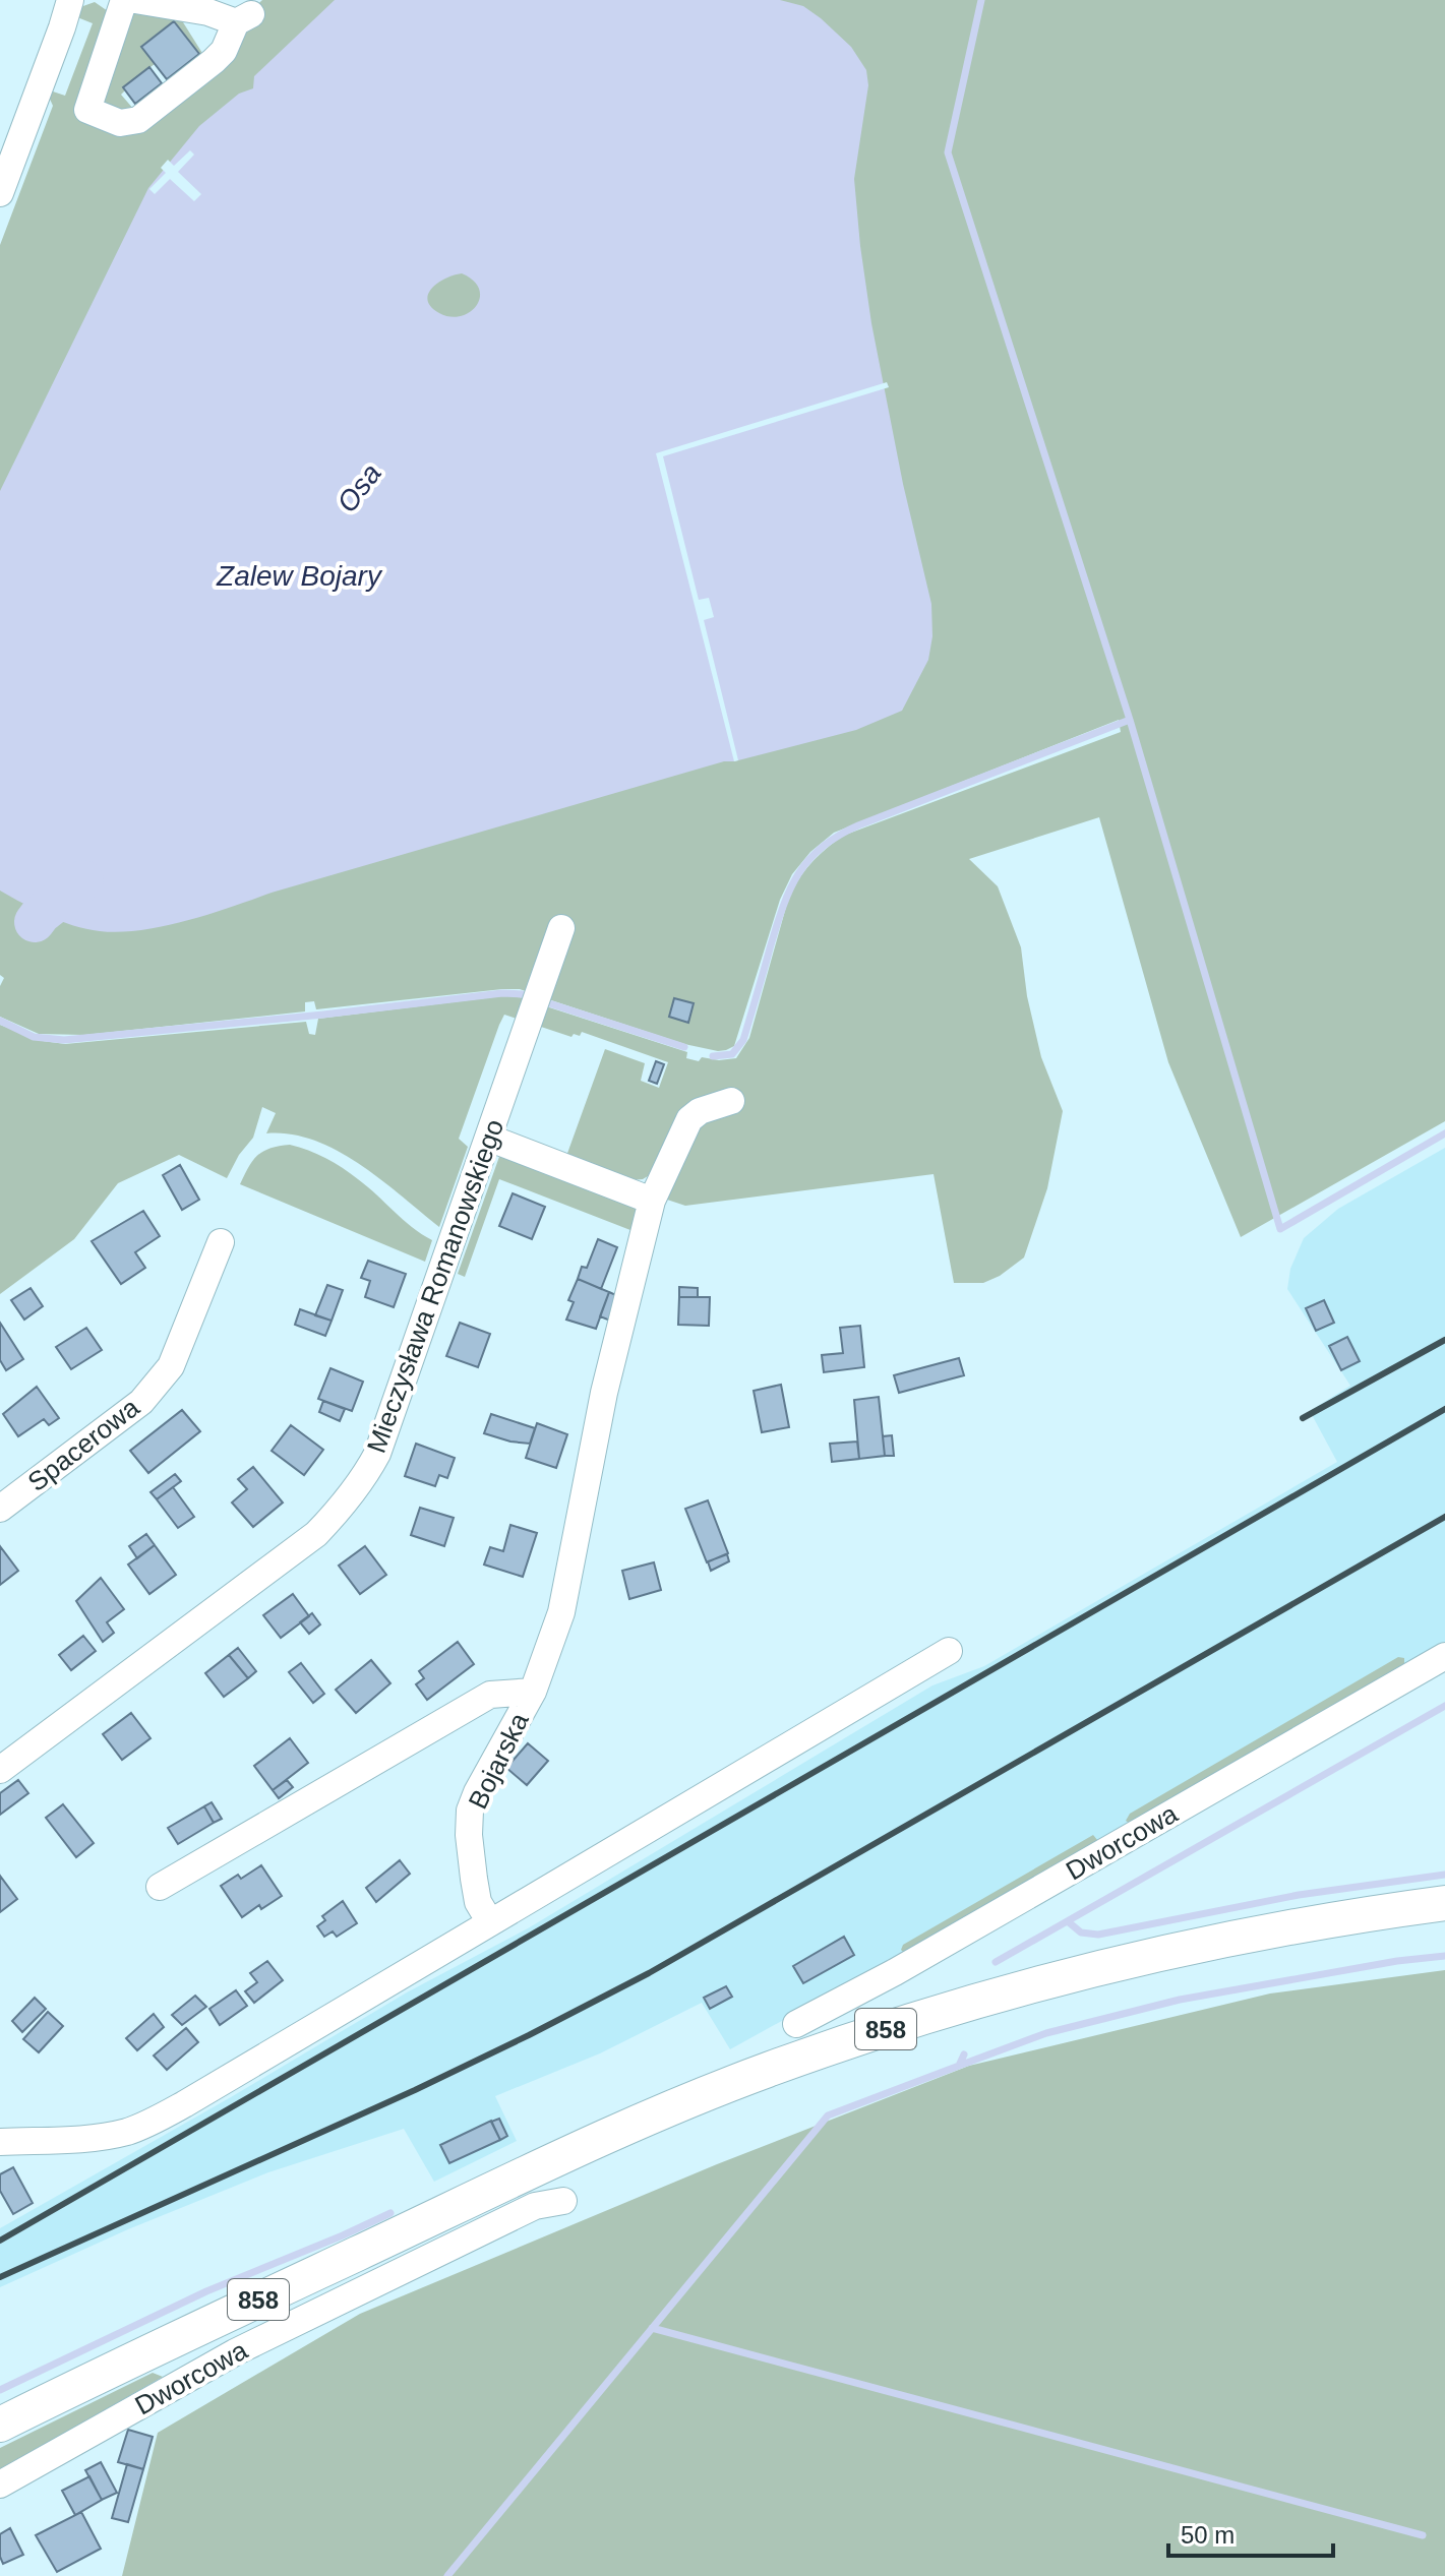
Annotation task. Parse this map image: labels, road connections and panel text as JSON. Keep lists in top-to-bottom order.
{
  "streets": {
    "main road": ["858"],
    "street": [
      "Mieczysława Romanowskiego",
      "Spacerowa",
      "Bojarska",
      "Dworcowa"
    ]
  },
  "water": ["Osa", "Zalew Bojary"],
  "scale_bar": "50 m"
}
